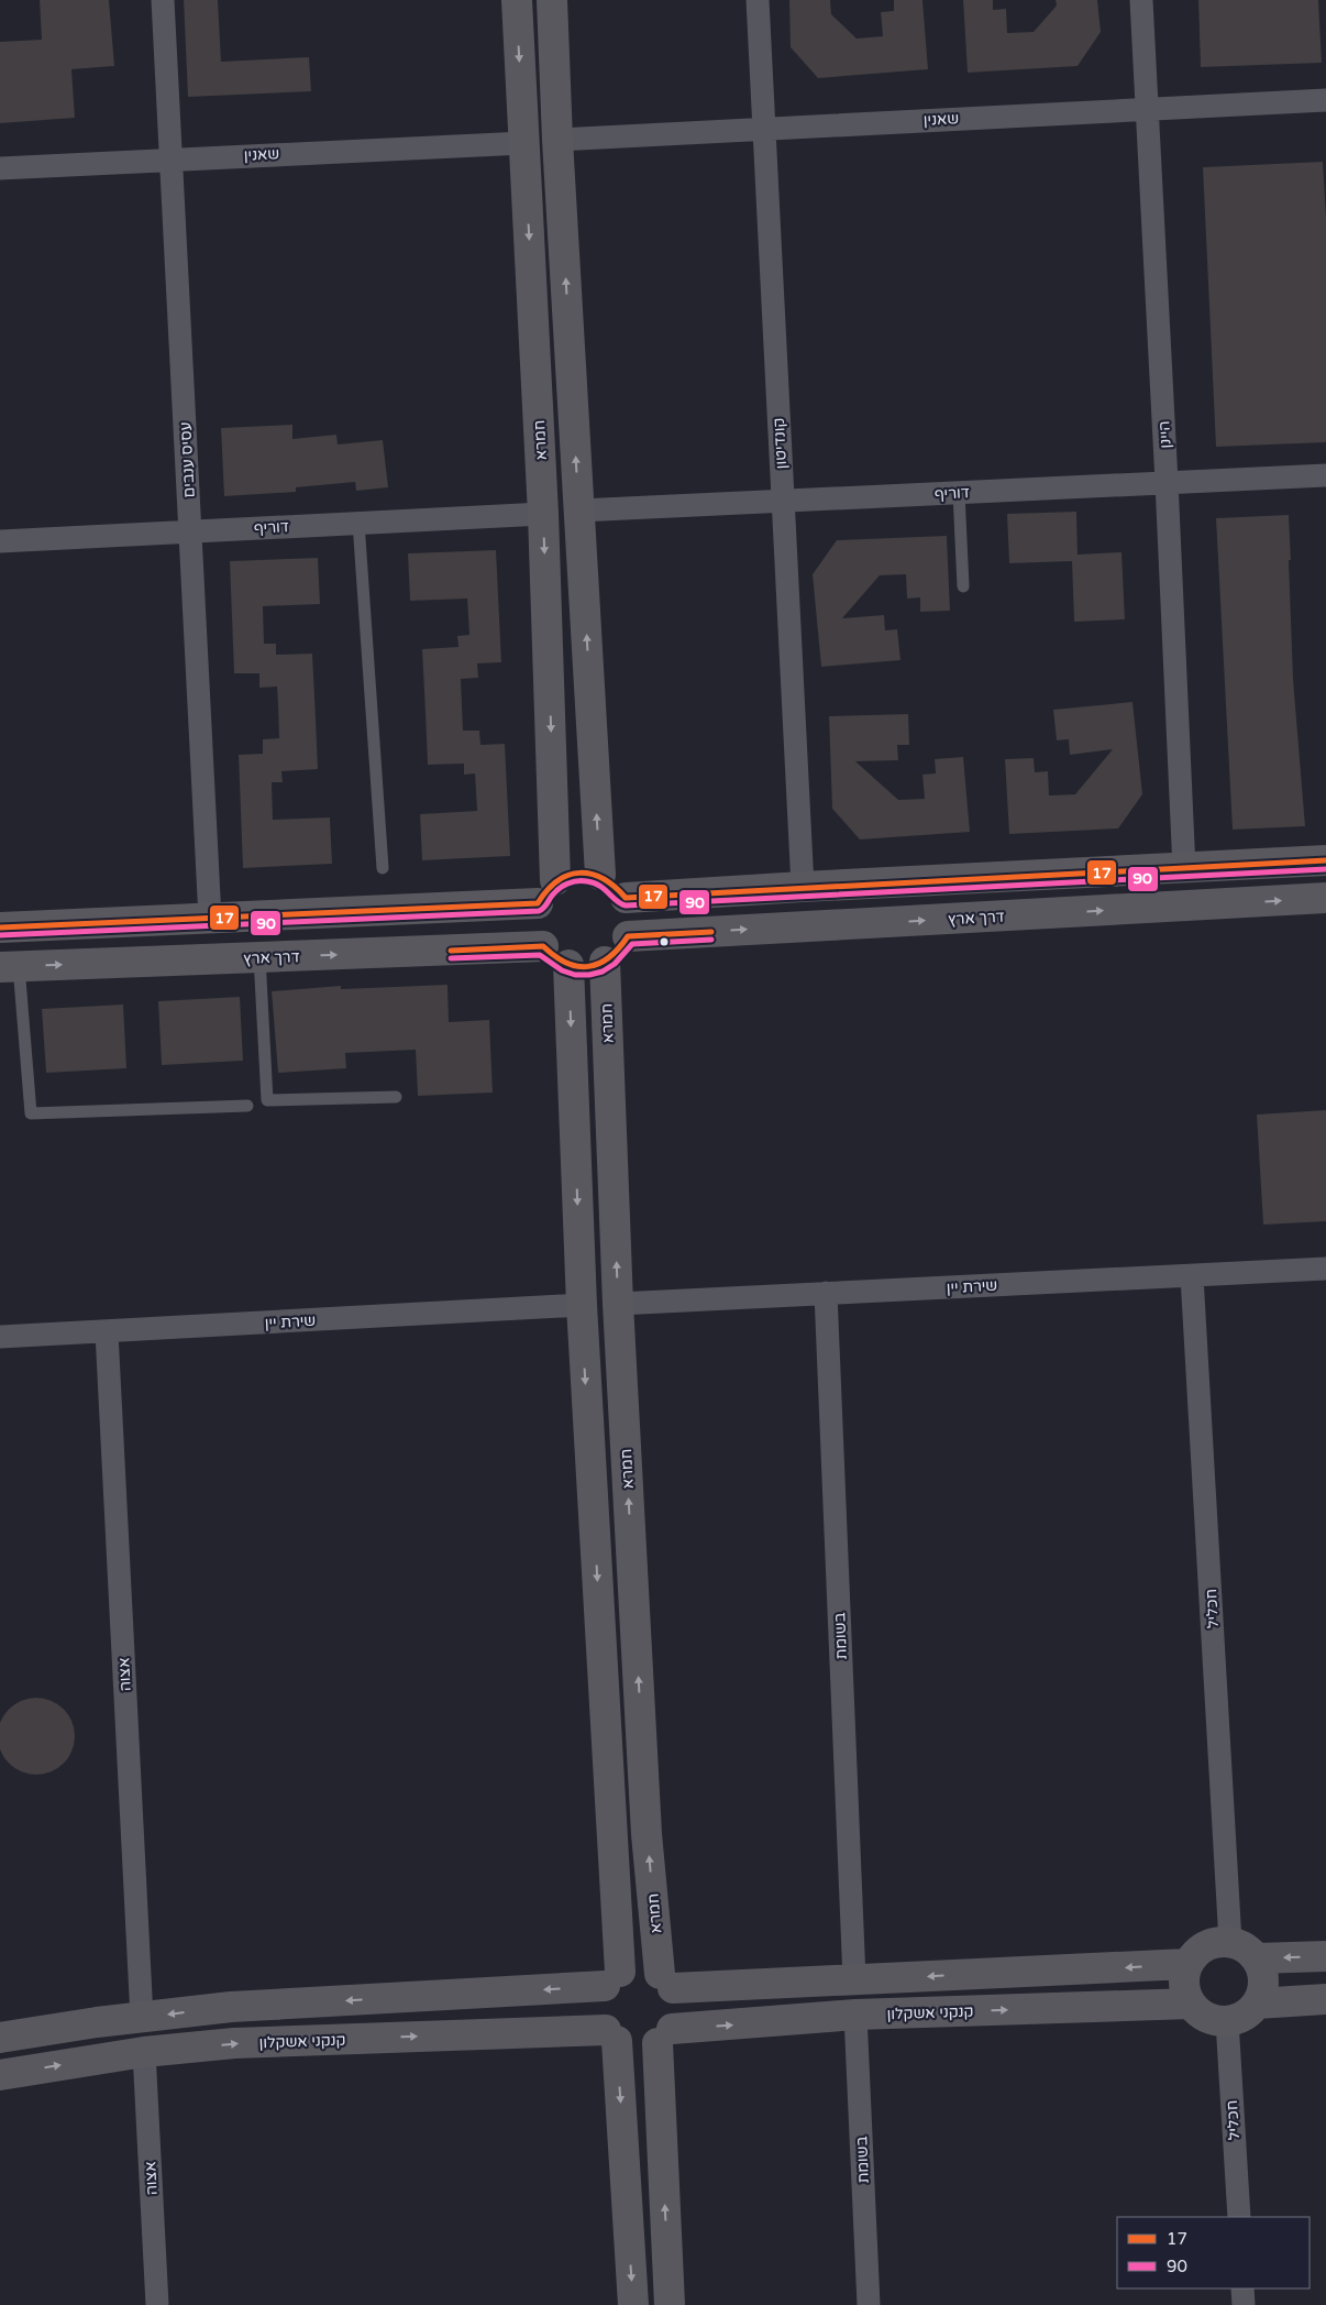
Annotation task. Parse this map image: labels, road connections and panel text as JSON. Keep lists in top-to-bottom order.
{
  "streets": {
    "street": [
      "שאנין",
      "היינן",
      "חמרא",
      "קונדיטון",
      "עסיס ענבים",
      "דוריף",
      "דרך ארץ",
      "שירת יין",
      "חכליל",
      "בשומת",
      "אצוה",
      "קנקני אשקלון"
    ]
  },
  "crossings": [
    ["שאנין", "היינן"],
    ["שאנין", "חמרא"],
    ["שאנין", "קונדיטון"],
    ["שאנין", "עסיס ענבים"],
    ["היינן", "דוריף"],
    ["חמרא", "דוריף"],
    ["חמרא", "דרך ארץ"],
    ["חמרא", "שירת יין"],
    ["חמרא", "קנקני אשקלון"],
    ["קונדיטון", "דוריף"],
    ["עסיס ענבים", "דוריף"],
    ["שירת יין", "חכליל"],
    ["שירת יין", "בשומת"],
    ["שירת יין", "אצוה"],
    ["חכליל", "קנקני אשקלון"],
    ["בשומת", "קנקני אשקלון"],
    ["אצוה", "קנקני אשקלון"]
  ],
  "lines": ["transit line 17", "transit line 90"],
  "legend": ["17", "90"]
}
